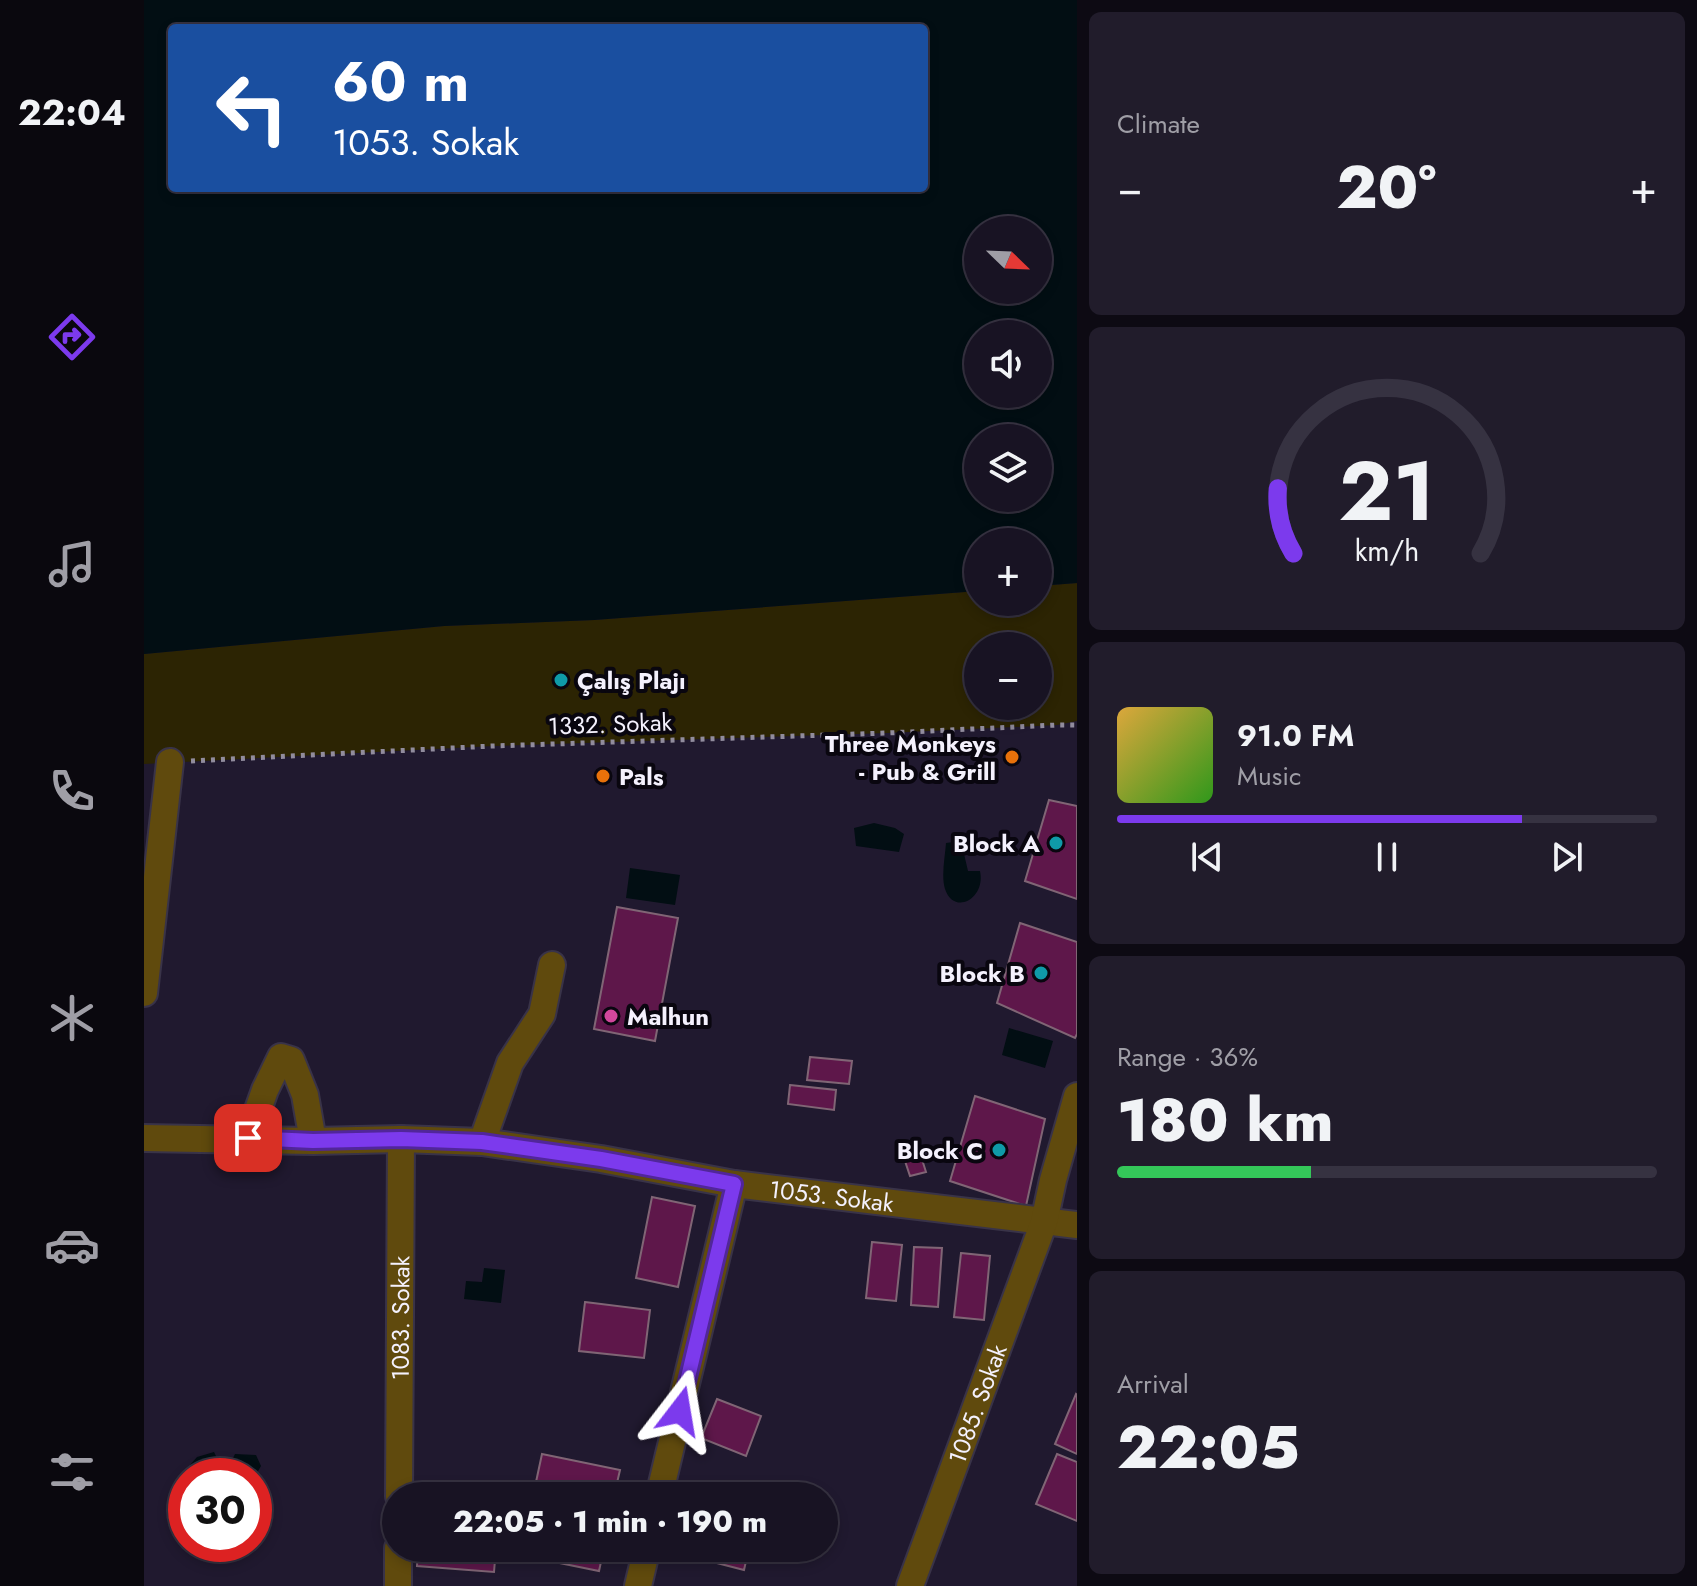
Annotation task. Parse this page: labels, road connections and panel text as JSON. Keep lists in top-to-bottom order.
{
  "streets": {
    "street": ["1053. Sokak", "1083. Sokak", "1085. Sokak"],
    "path": ["1332. Sokak"]
  },
  "crossings": [
    ["1053. Sokak", "1083. Sokak"],
    ["1053. Sokak", "1085. Sokak"]
  ],
  "places": [
    "Çalış Plajı",
    "Three Monkeys - Pub & Grill",
    "Pals",
    "Block A",
    "Block B",
    "Malhun",
    "Block C"
  ],
  "north": "bottom right",
  "page": {
    "tabs": "22:04",
    "tile": [
      "Climate",
      ["Range · 36%", "180 km"],
      ["Arrival", "22:05"]
    ],
    "turn": ["60 m", "1053. Sokak"],
    "heat": ["−", "20°", "+"],
    "map_buttons": ["+", "−"],
    "song": ["91.0 FM", "Music"],
    "limit": "30",
    "trip": "22:05 · 1 min · 190 m",
    "gauge": ["21", "km/h"]
  }
}
